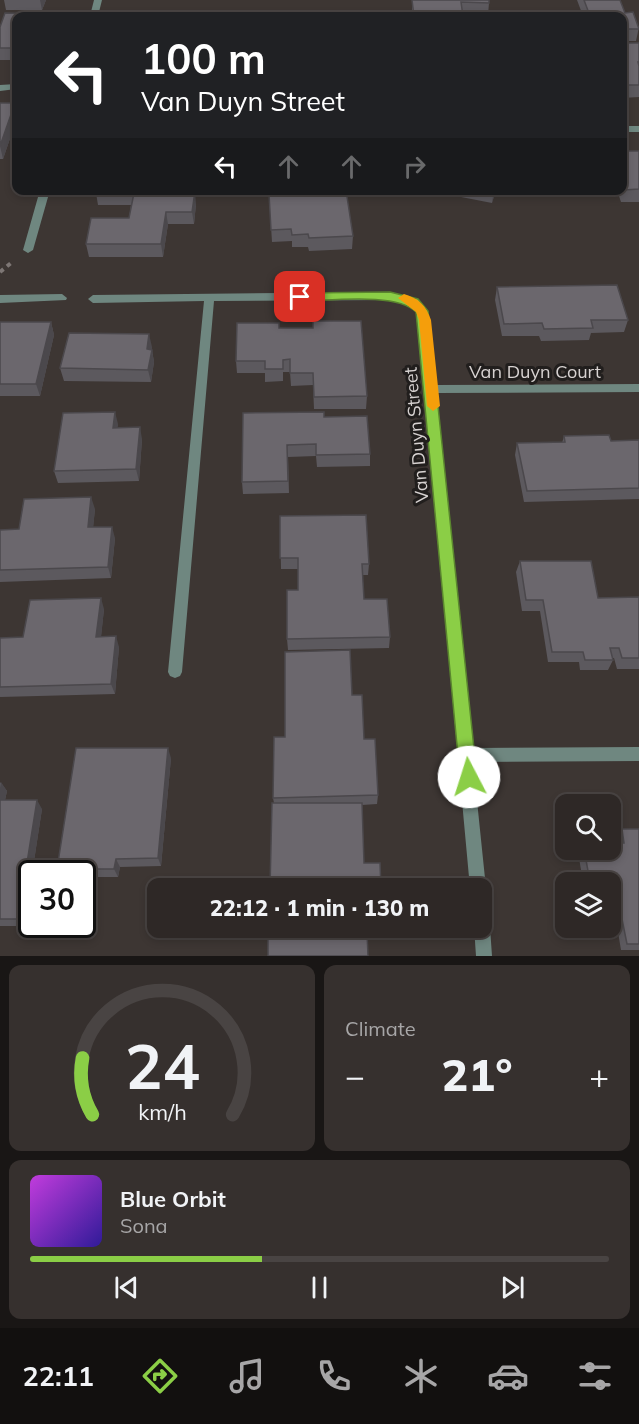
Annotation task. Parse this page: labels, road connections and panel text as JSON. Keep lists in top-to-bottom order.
{
  "streets": {
    "street": ["Van Duyn Court", "Van Duyn Street"]
  },
  "crossings": [
    ["Van Duyn Court", "Van Duyn Street"]
  ],
  "page": {
    "turn": ["100 m", "Van Duyn Street"],
    "limit": "30",
    "trip": "22:12 · 1 min · 130 m",
    "tile": "Climate",
    "heat": ["−", "21°", "+"],
    "song": ["Blue Orbit", "Sona"],
    "tabs": "22:11",
    "gauge": ["24", "km/h"]
  }
}
